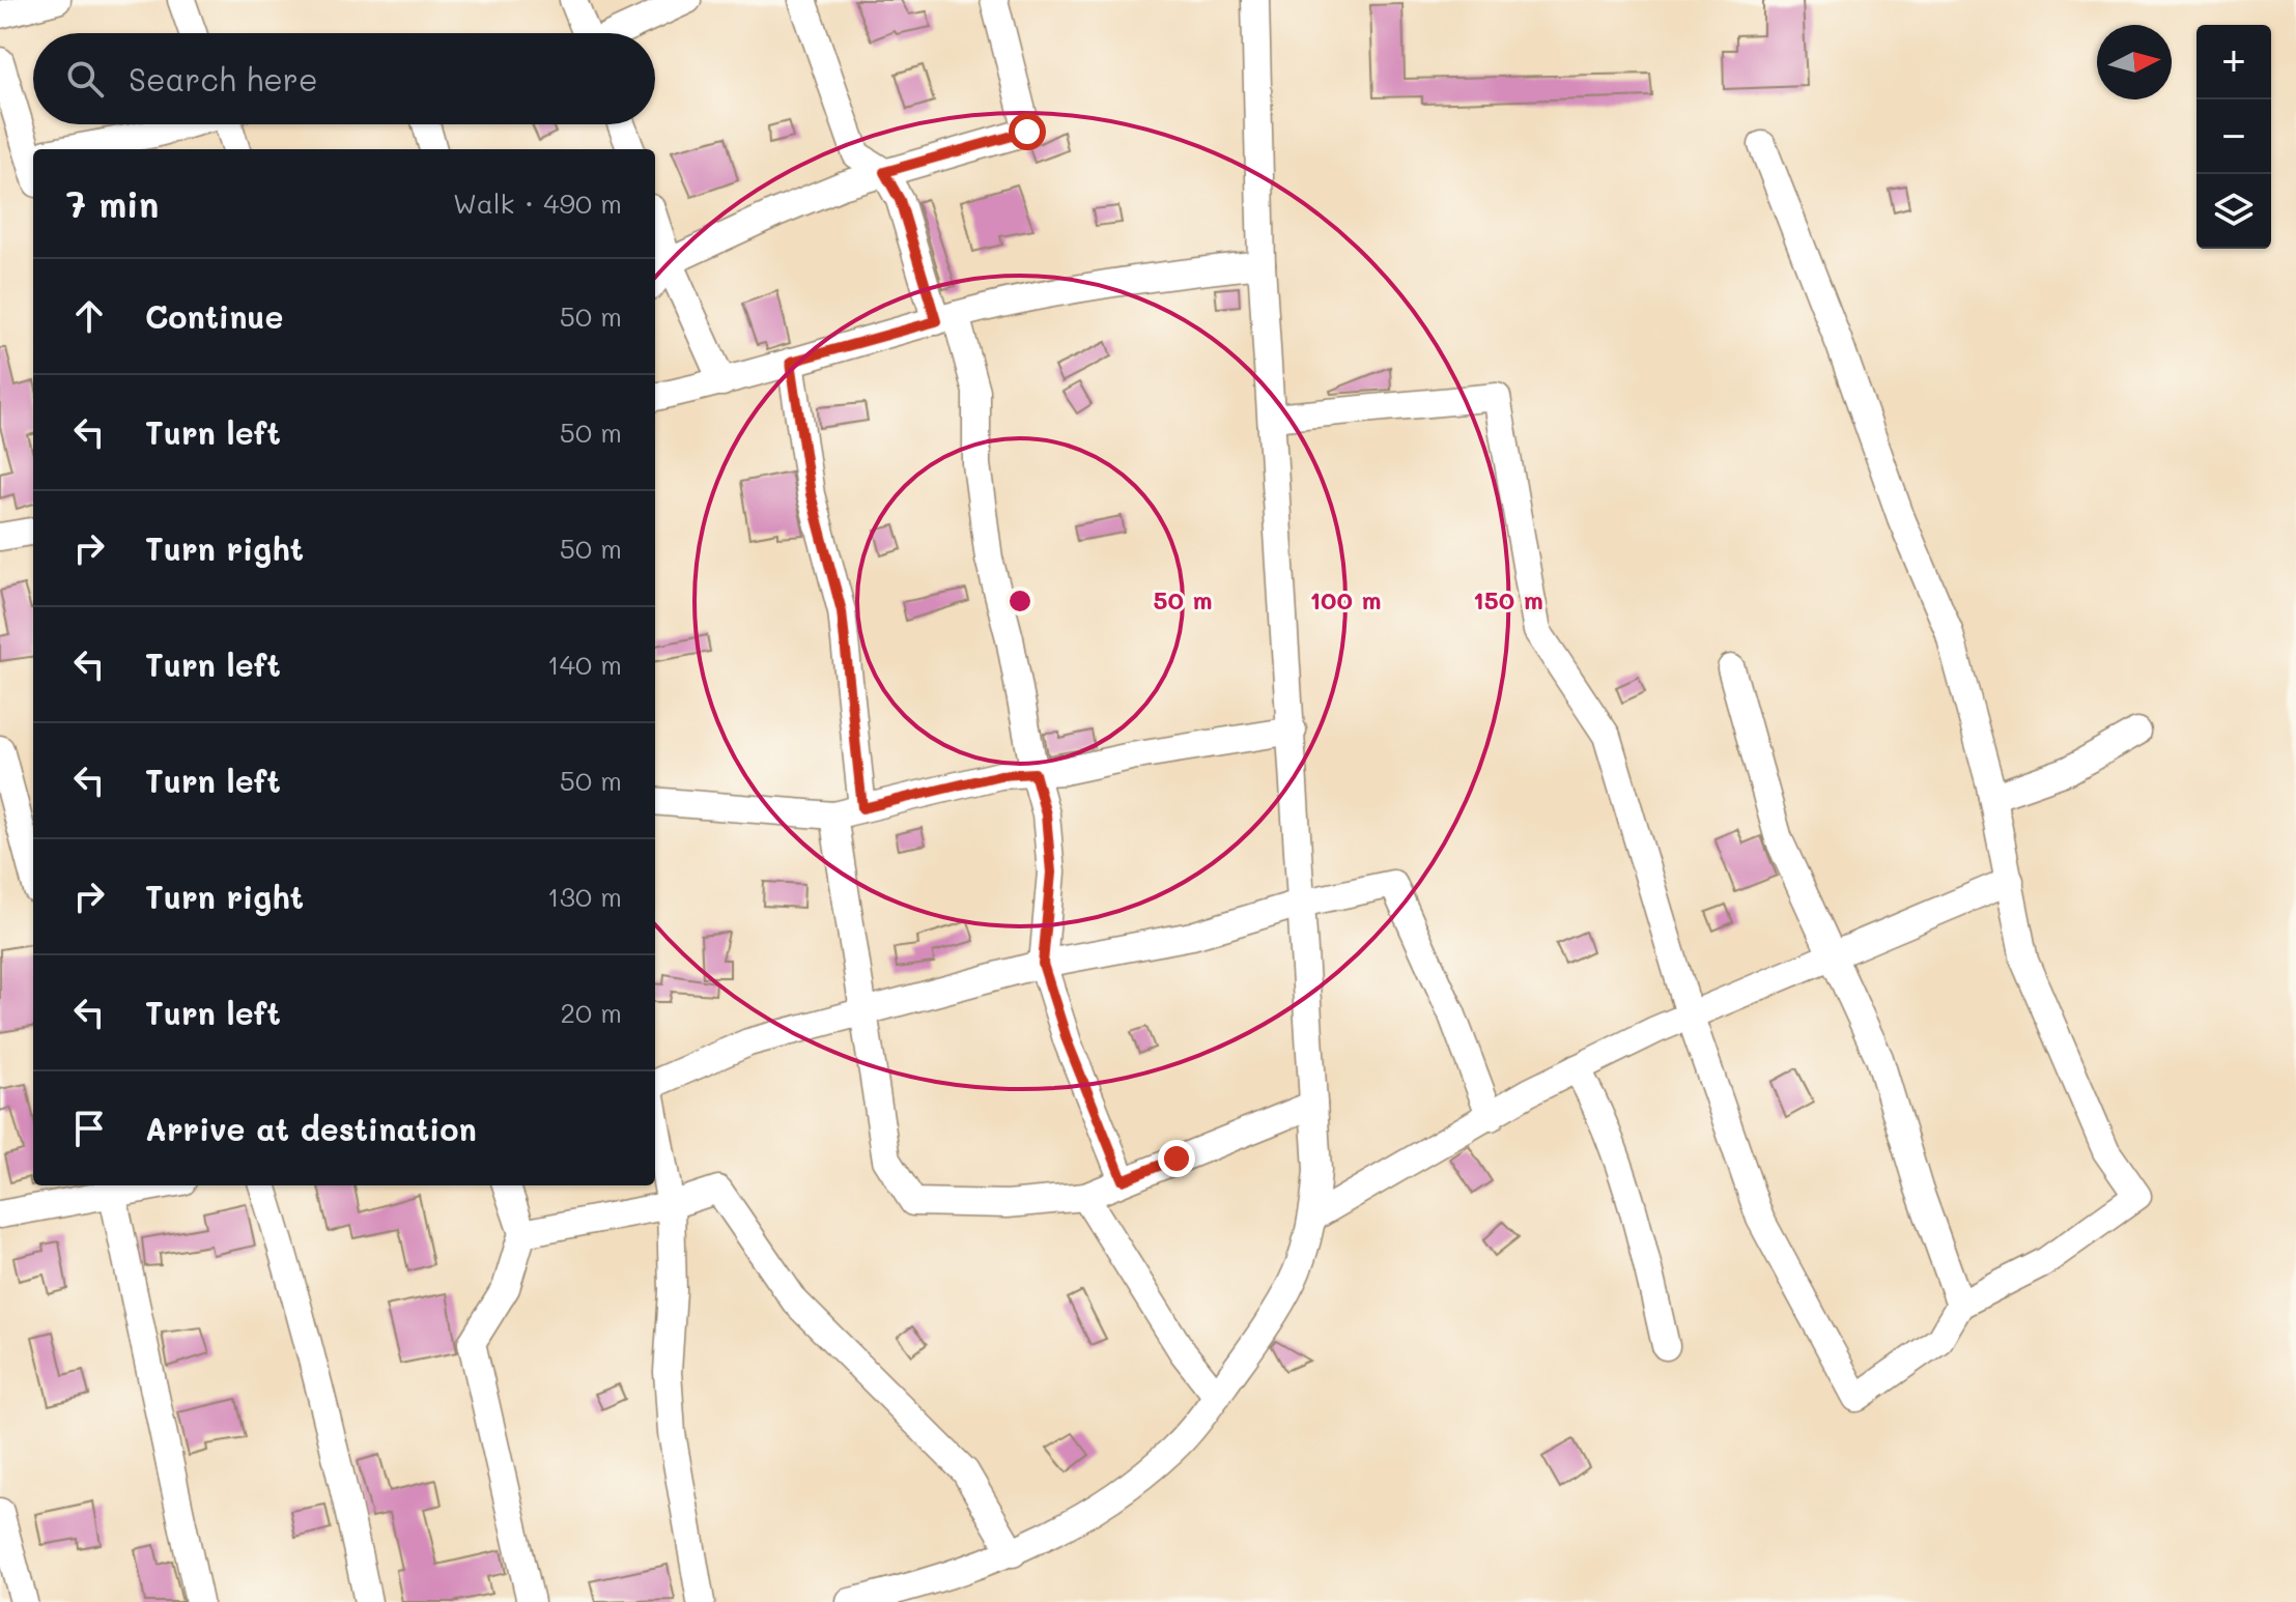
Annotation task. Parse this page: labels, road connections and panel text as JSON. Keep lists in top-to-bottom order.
{
  "north": "right",
  "page": {
    "map_buttons": ["+", "−"],
    "search": "Search here",
    "heading": ["7 min", "Walk · 490 m"],
    "list": [
      ["Continue", "50 m"],
      ["Turn left", "50 m"],
      ["Turn right", "50 m"],
      ["Turn left", "140 m"],
      ["Turn left", "50 m"],
      ["Turn right", "130 m"],
      ["Turn left", "20 m"],
      "Arrive at destination"
    ]
  },
  "rings": ["50 m", "100 m", "150 m"]
}
